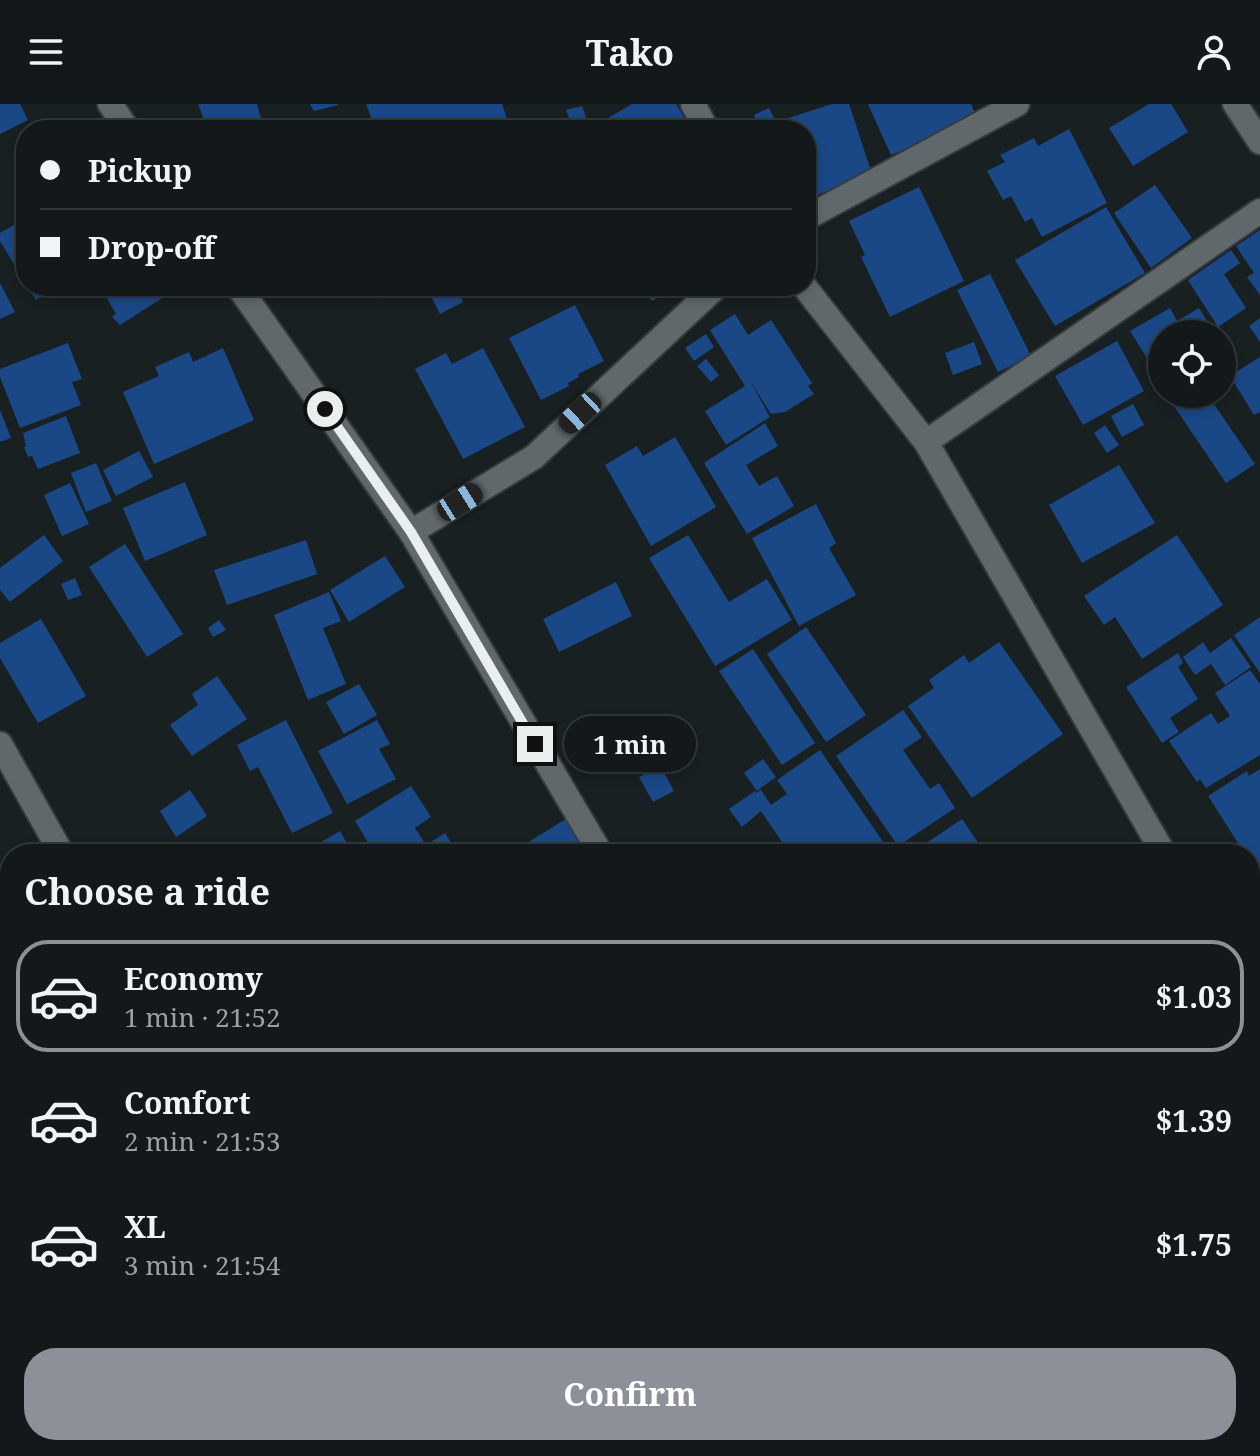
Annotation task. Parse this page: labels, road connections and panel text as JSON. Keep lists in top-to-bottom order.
{
  "page": {
    "header": "Tako",
    "banner": ["Pickup", "Drop-off"],
    "bubble": "1 min",
    "heading": "Choose a ride",
    "list": [
      {
        "name": "Economy",
        "note": "1 min · 21:52",
        "value": "$1.03"
      },
      {
        "name": "Comfort",
        "note": "2 min · 21:53",
        "value": "$1.39"
      },
      {
        "name": "XL",
        "note": "3 min · 21:54",
        "value": "$1.75"
      }
    ],
    "buttons": "Confirm"
  }
}
